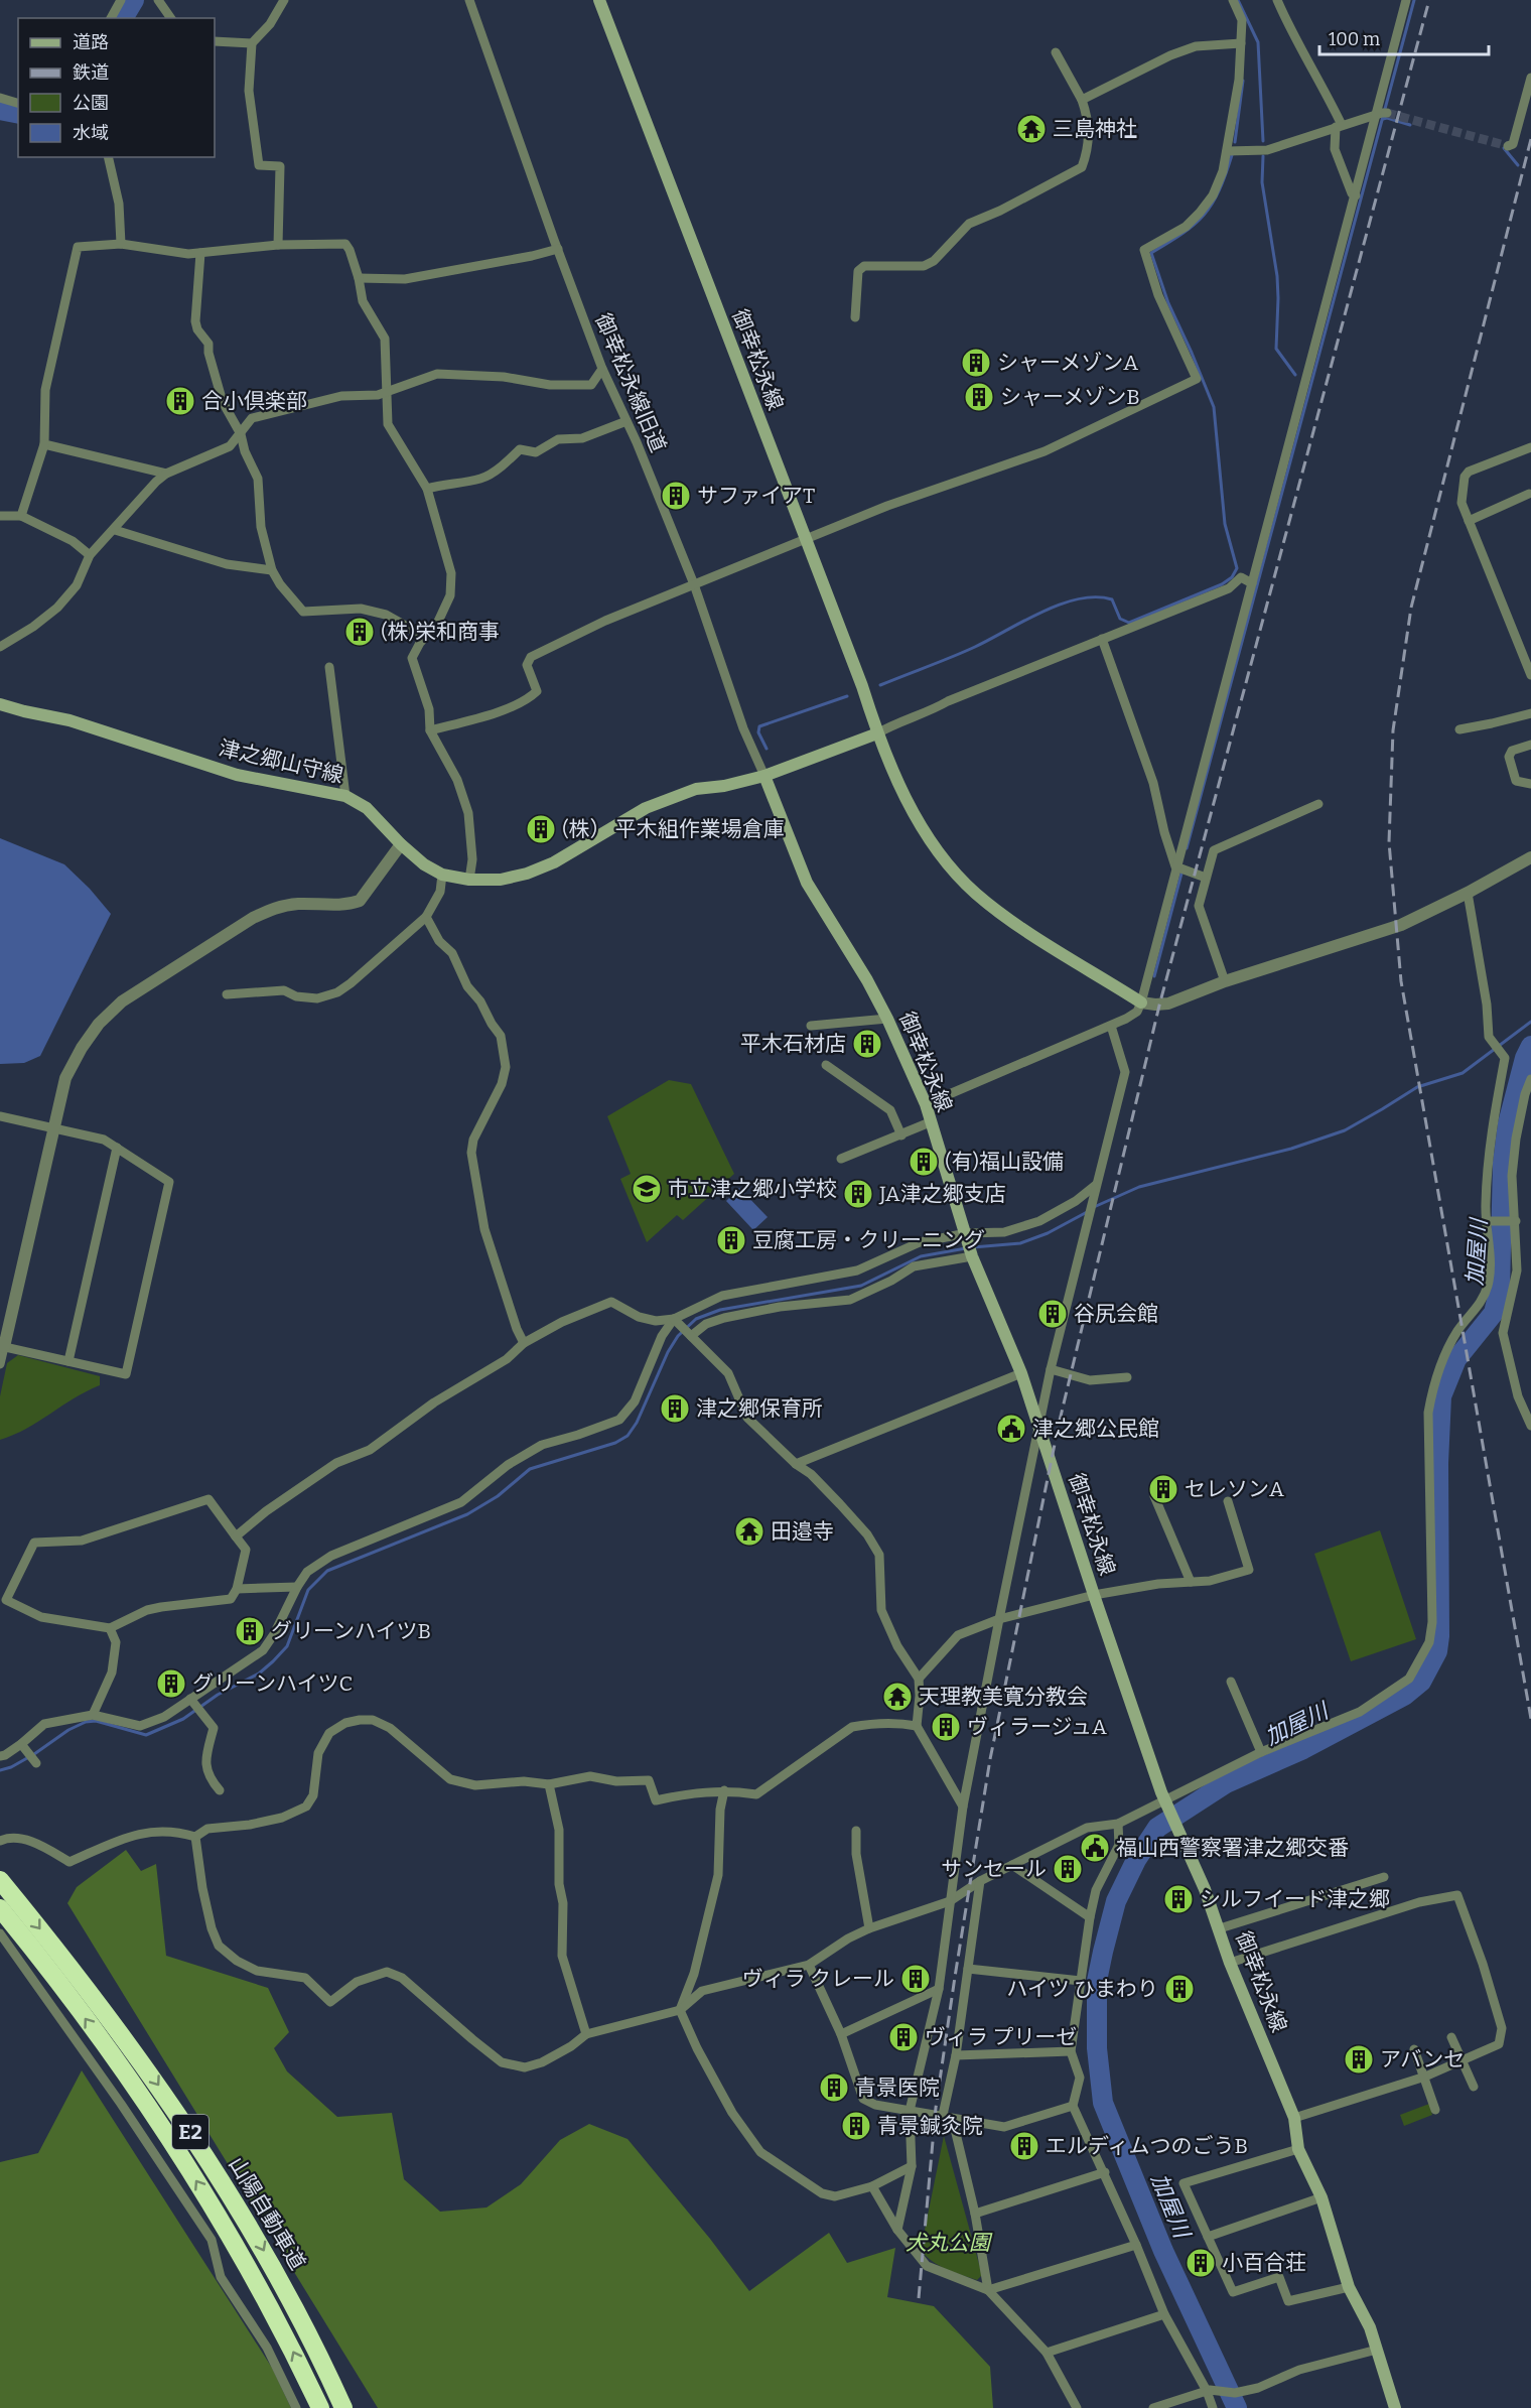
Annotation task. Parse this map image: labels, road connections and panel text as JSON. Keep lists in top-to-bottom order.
{
  "streets": {
    "highway": ["E2", "山陽自動車道"],
    "main road": ["御幸松永線", "津之郷山守線"],
    "street": ["御幸松永線旧道"]
  },
  "crossings": [
    ["御幸松永線", "御幸松永線旧道"],
    ["御幸松永線", "津之郷山守線"],
    ["御幸松永線旧道", "津之郷山守線"]
  ],
  "water": ["加屋川"],
  "parks": ["犬丸公園"],
  "places": {
    "temple": ["三島神社", "田邉寺", "天理教美寛分教会"],
    "building": [
      "シャーメゾンA",
      "シャーメゾンB",
      "合小倶楽部",
      "サファイアT",
      "(株)栄和商事",
      "(株） 平木組作業場倉庫",
      "平木石材店",
      "(有)福山設備",
      "JA津之郷支店",
      "豆腐工房・クリーニング",
      "谷尻会館",
      "津之郷保育所",
      "セレソンA",
      "グリーンハイツB",
      "グリーンハイツC",
      "ヴィラージュA",
      "サンセール",
      "シルフイード津之郷",
      "ヴィラ クレール",
      "ハイツ ひまわり",
      "ヴィラ プリーゼ",
      "アバンセ",
      "青景医院",
      "青景鍼灸院",
      "エルディムつのごうB",
      "小百合荘"
    ],
    "school or university": ["市立津之郷小学校"],
    "public building": ["津之郷公民館", "福山西警察署津之郷交番"]
  },
  "legend": [
    "道路",
    "鉄道",
    "公園",
    "水域"
  ],
  "scale_bar": "100 m"
}
